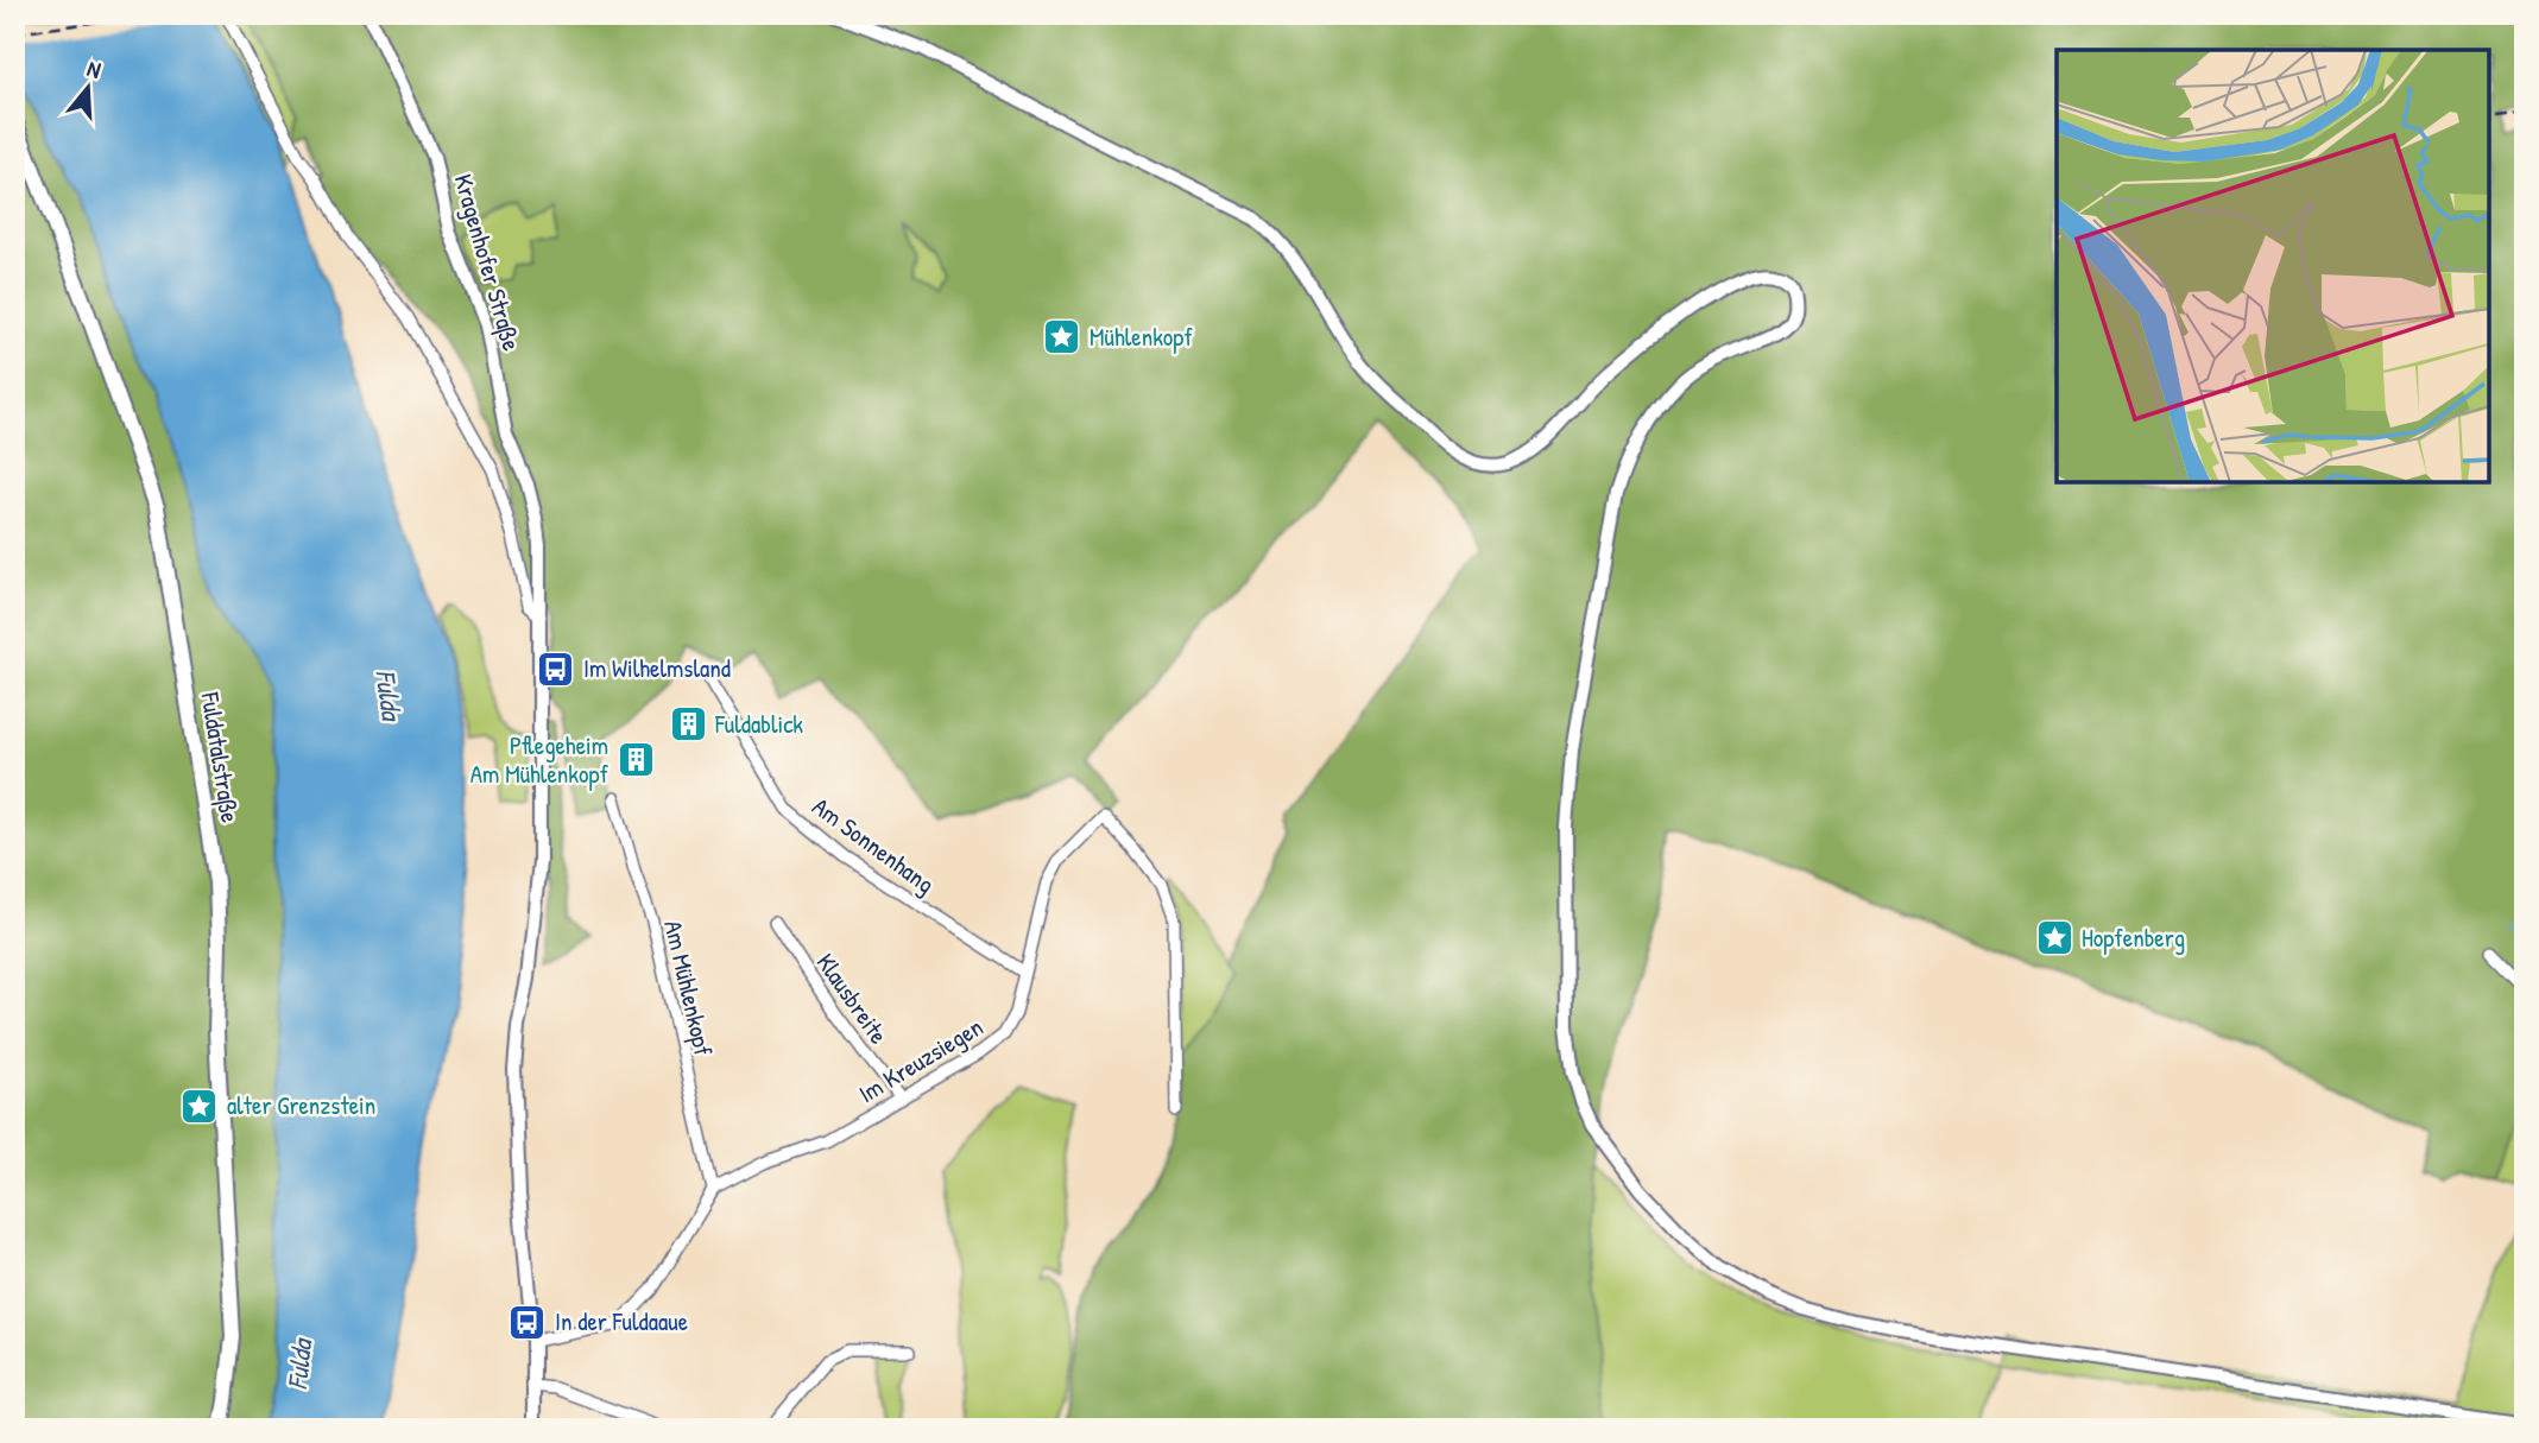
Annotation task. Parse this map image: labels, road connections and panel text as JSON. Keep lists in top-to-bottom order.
{
  "streets": {
    "main road": ["Fuldatalstraße"],
    "street": [
      "Kragenhofer Straße",
      "Am Sonnenhang",
      "Am Mühlenkopf",
      "Klausbreite",
      "Im Kreuzsiegen"
    ]
  },
  "crossings": [
    ["Am Sonnenhang", "Im Kreuzsiegen"],
    ["Am Mühlenkopf", "Im Kreuzsiegen"],
    ["Klausbreite", "Im Kreuzsiegen"]
  ],
  "water": ["Fulda"],
  "places": {
    "place": ["Mühlenkopf", "Hopfenberg", "alter Grenzstein"],
    "bus stop": ["Im Wilhelmsland", "In der Fuldaaue"],
    "building": ["Fuldablick", "Pflegeheim Am Mühlenkopf"]
  },
  "north": "top"
}
